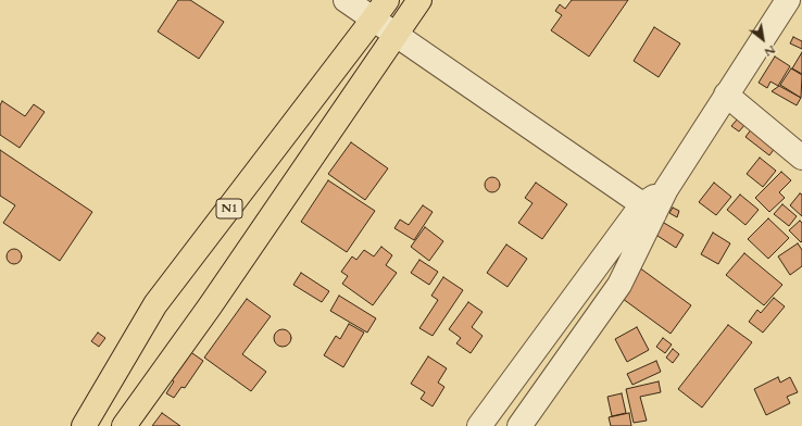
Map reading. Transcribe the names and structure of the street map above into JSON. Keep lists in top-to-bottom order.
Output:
{
  "streets": {
    "highway": ["N1"]
  },
  "north": "bottom right"
}
